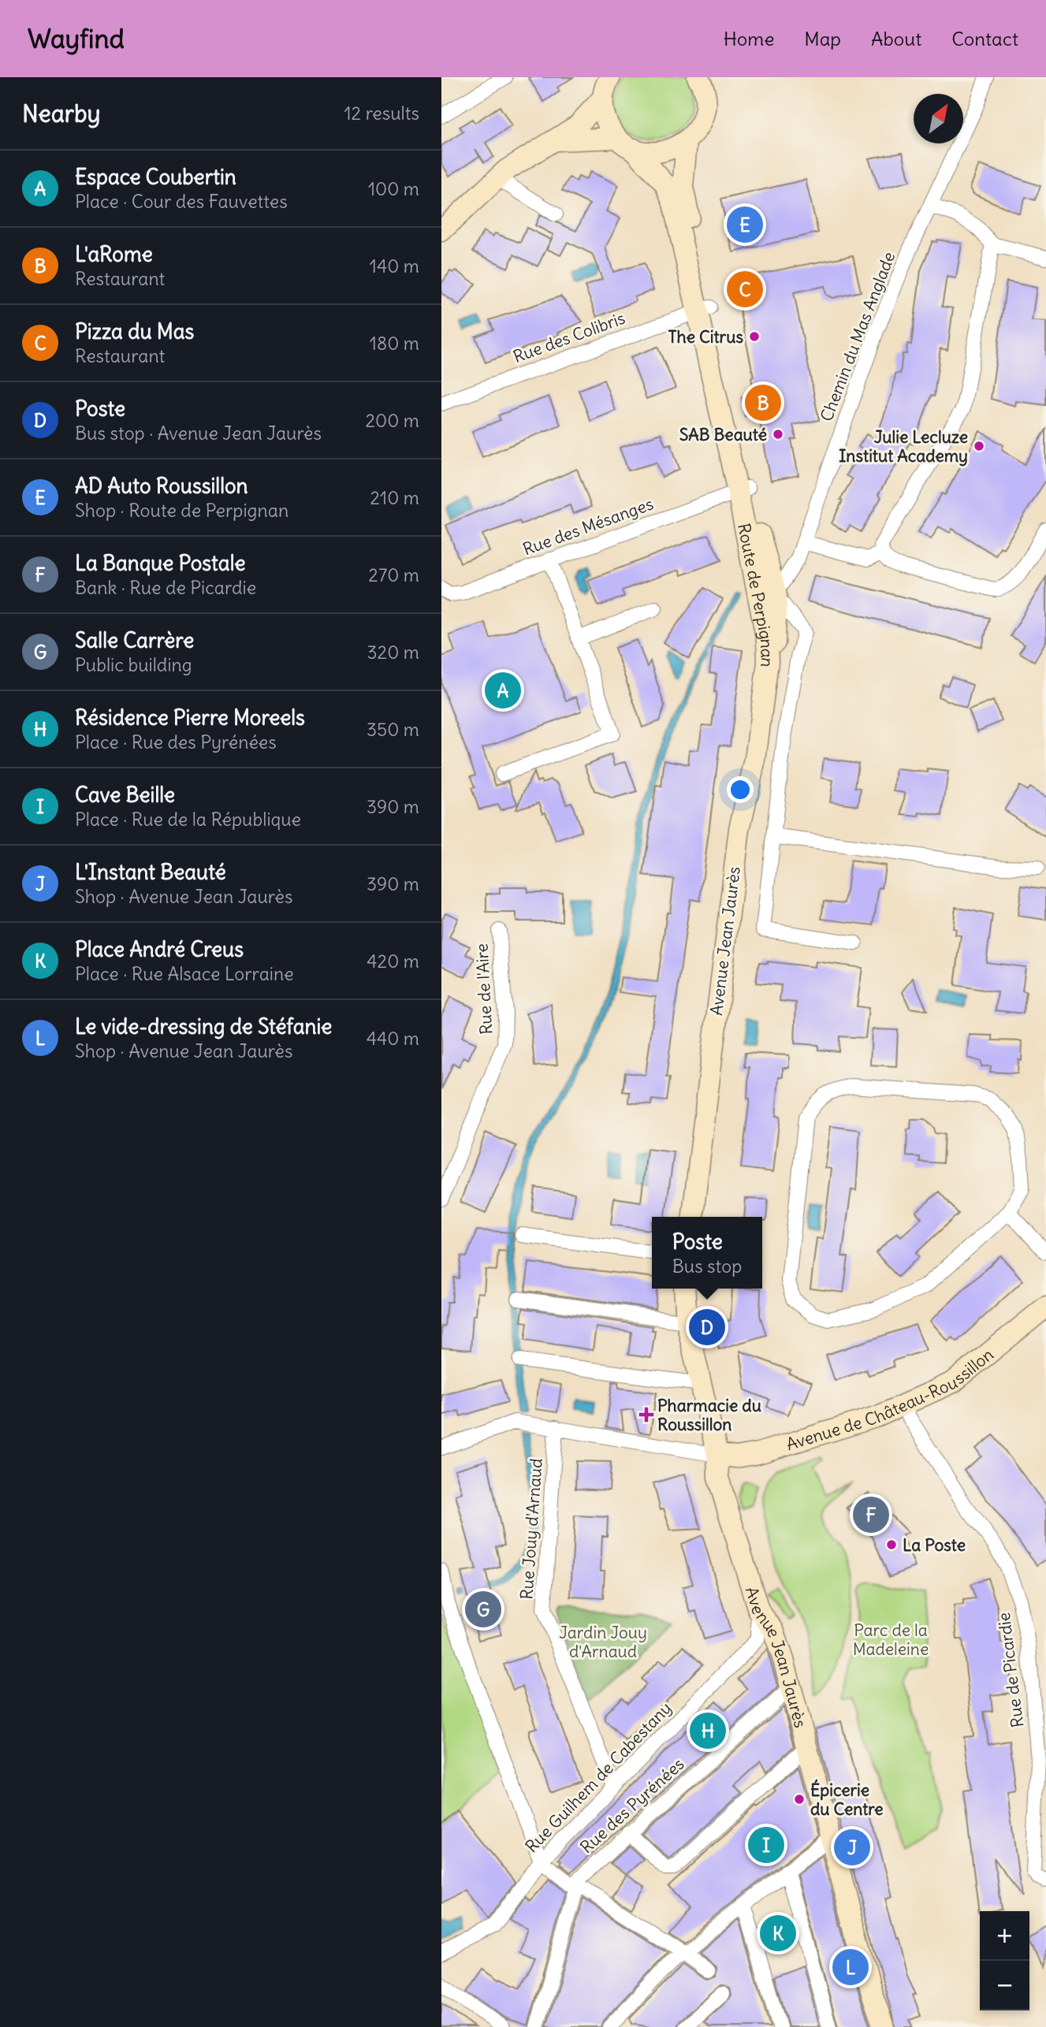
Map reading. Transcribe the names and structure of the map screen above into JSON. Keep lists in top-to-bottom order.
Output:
{
  "streets": {
    "street": [
      "Chemin du Mas Anglade",
      "Rue des Colibris",
      "Rue des Mésanges",
      "Route de Perpignan",
      "Avenue Jean Jaurès",
      "Rue de l'Aire",
      "Avenue de Château-Roussillon",
      "Rue Jouy d'Arnaud",
      "Rue de Picardie",
      "Rue Guilhem de Cabestany",
      "Rue des Pyrénées"
    ]
  },
  "crossings": [
    ["Chemin du Mas Anglade", "Route de Perpignan"],
    ["Rue des Colibris", "Route de Perpignan"],
    ["Rue des Mésanges", "Route de Perpignan"],
    ["Route de Perpignan", "Avenue Jean Jaurès"],
    ["Avenue Jean Jaurès", "Avenue de Château-Roussillon"],
    ["Avenue Jean Jaurès", "Rue Guilhem de Cabestany"],
    ["Avenue Jean Jaurès", "Rue des Pyrénées"],
    ["Avenue de Château-Roussillon", "Rue de Picardie"],
    ["Rue Jouy d'Arnaud", "Rue Guilhem de Cabestany"]
  ],
  "parks": ["Parc de la Madeleine", "Jardin Jouy d'Arnaud"],
  "places": {
    "other": [
      "The Citrus",
      "SAB Beauté",
      "Julie Lecluze Institut Academy",
      "La Poste",
      "Épicerie du Centre"
    ],
    "health": ["Pharmacie du Roussillon"]
  },
  "north": "top right",
  "page": {
    "header": "Wayfind",
    "nav": [
      "Home",
      "Map",
      "About",
      "Contact"
    ],
    "heading": ["Nearby", "12 results"],
    "list": [
      {
        "mark": "A",
        "name": "Espace Coubertin",
        "note": "Place · Cour des Fauvettes",
        "value": "100 m"
      },
      {
        "mark": "B",
        "name": "L'aRome",
        "note": "Restaurant",
        "value": "140 m"
      },
      {
        "mark": "C",
        "name": "Pizza du Mas",
        "note": "Restaurant",
        "value": "180 m"
      },
      {
        "mark": "D",
        "name": "Poste",
        "note": "Bus stop · Avenue Jean Jaurès",
        "value": "200 m"
      },
      {
        "mark": "E",
        "name": "AD Auto Roussillon",
        "note": "Shop · Route de Perpignan",
        "value": "210 m"
      },
      {
        "mark": "F",
        "name": "La Banque Postale",
        "note": "Bank · Rue de Picardie",
        "value": "270 m"
      },
      {
        "mark": "G",
        "name": "Salle Carrère",
        "note": "Public building",
        "value": "320 m"
      },
      {
        "mark": "H",
        "name": "Résidence Pierre Moreels",
        "note": "Place · Rue des Pyrénées",
        "value": "350 m"
      },
      {
        "mark": "I",
        "name": "Cave Beille",
        "note": "Place · Rue de la République",
        "value": "390 m"
      },
      {
        "mark": "J",
        "name": "L'Instant Beauté",
        "note": "Shop · Avenue Jean Jaurès",
        "value": "390 m"
      },
      {
        "mark": "K",
        "name": "Place André Creus",
        "note": "Place · Rue Alsace Lorraine",
        "value": "420 m"
      },
      {
        "mark": "L",
        "name": "Le vide-dressing de Stéfanie",
        "note": "Shop · Avenue Jean Jaurès",
        "value": "440 m"
      }
    ],
    "pins": [
      "E",
      "C",
      "B",
      "A",
      "D",
      "F",
      "G",
      "H",
      "I",
      "J",
      "K",
      "L"
    ],
    "popup": ["Poste", "Bus stop"],
    "map_buttons": ["+", "−"]
  }
}
